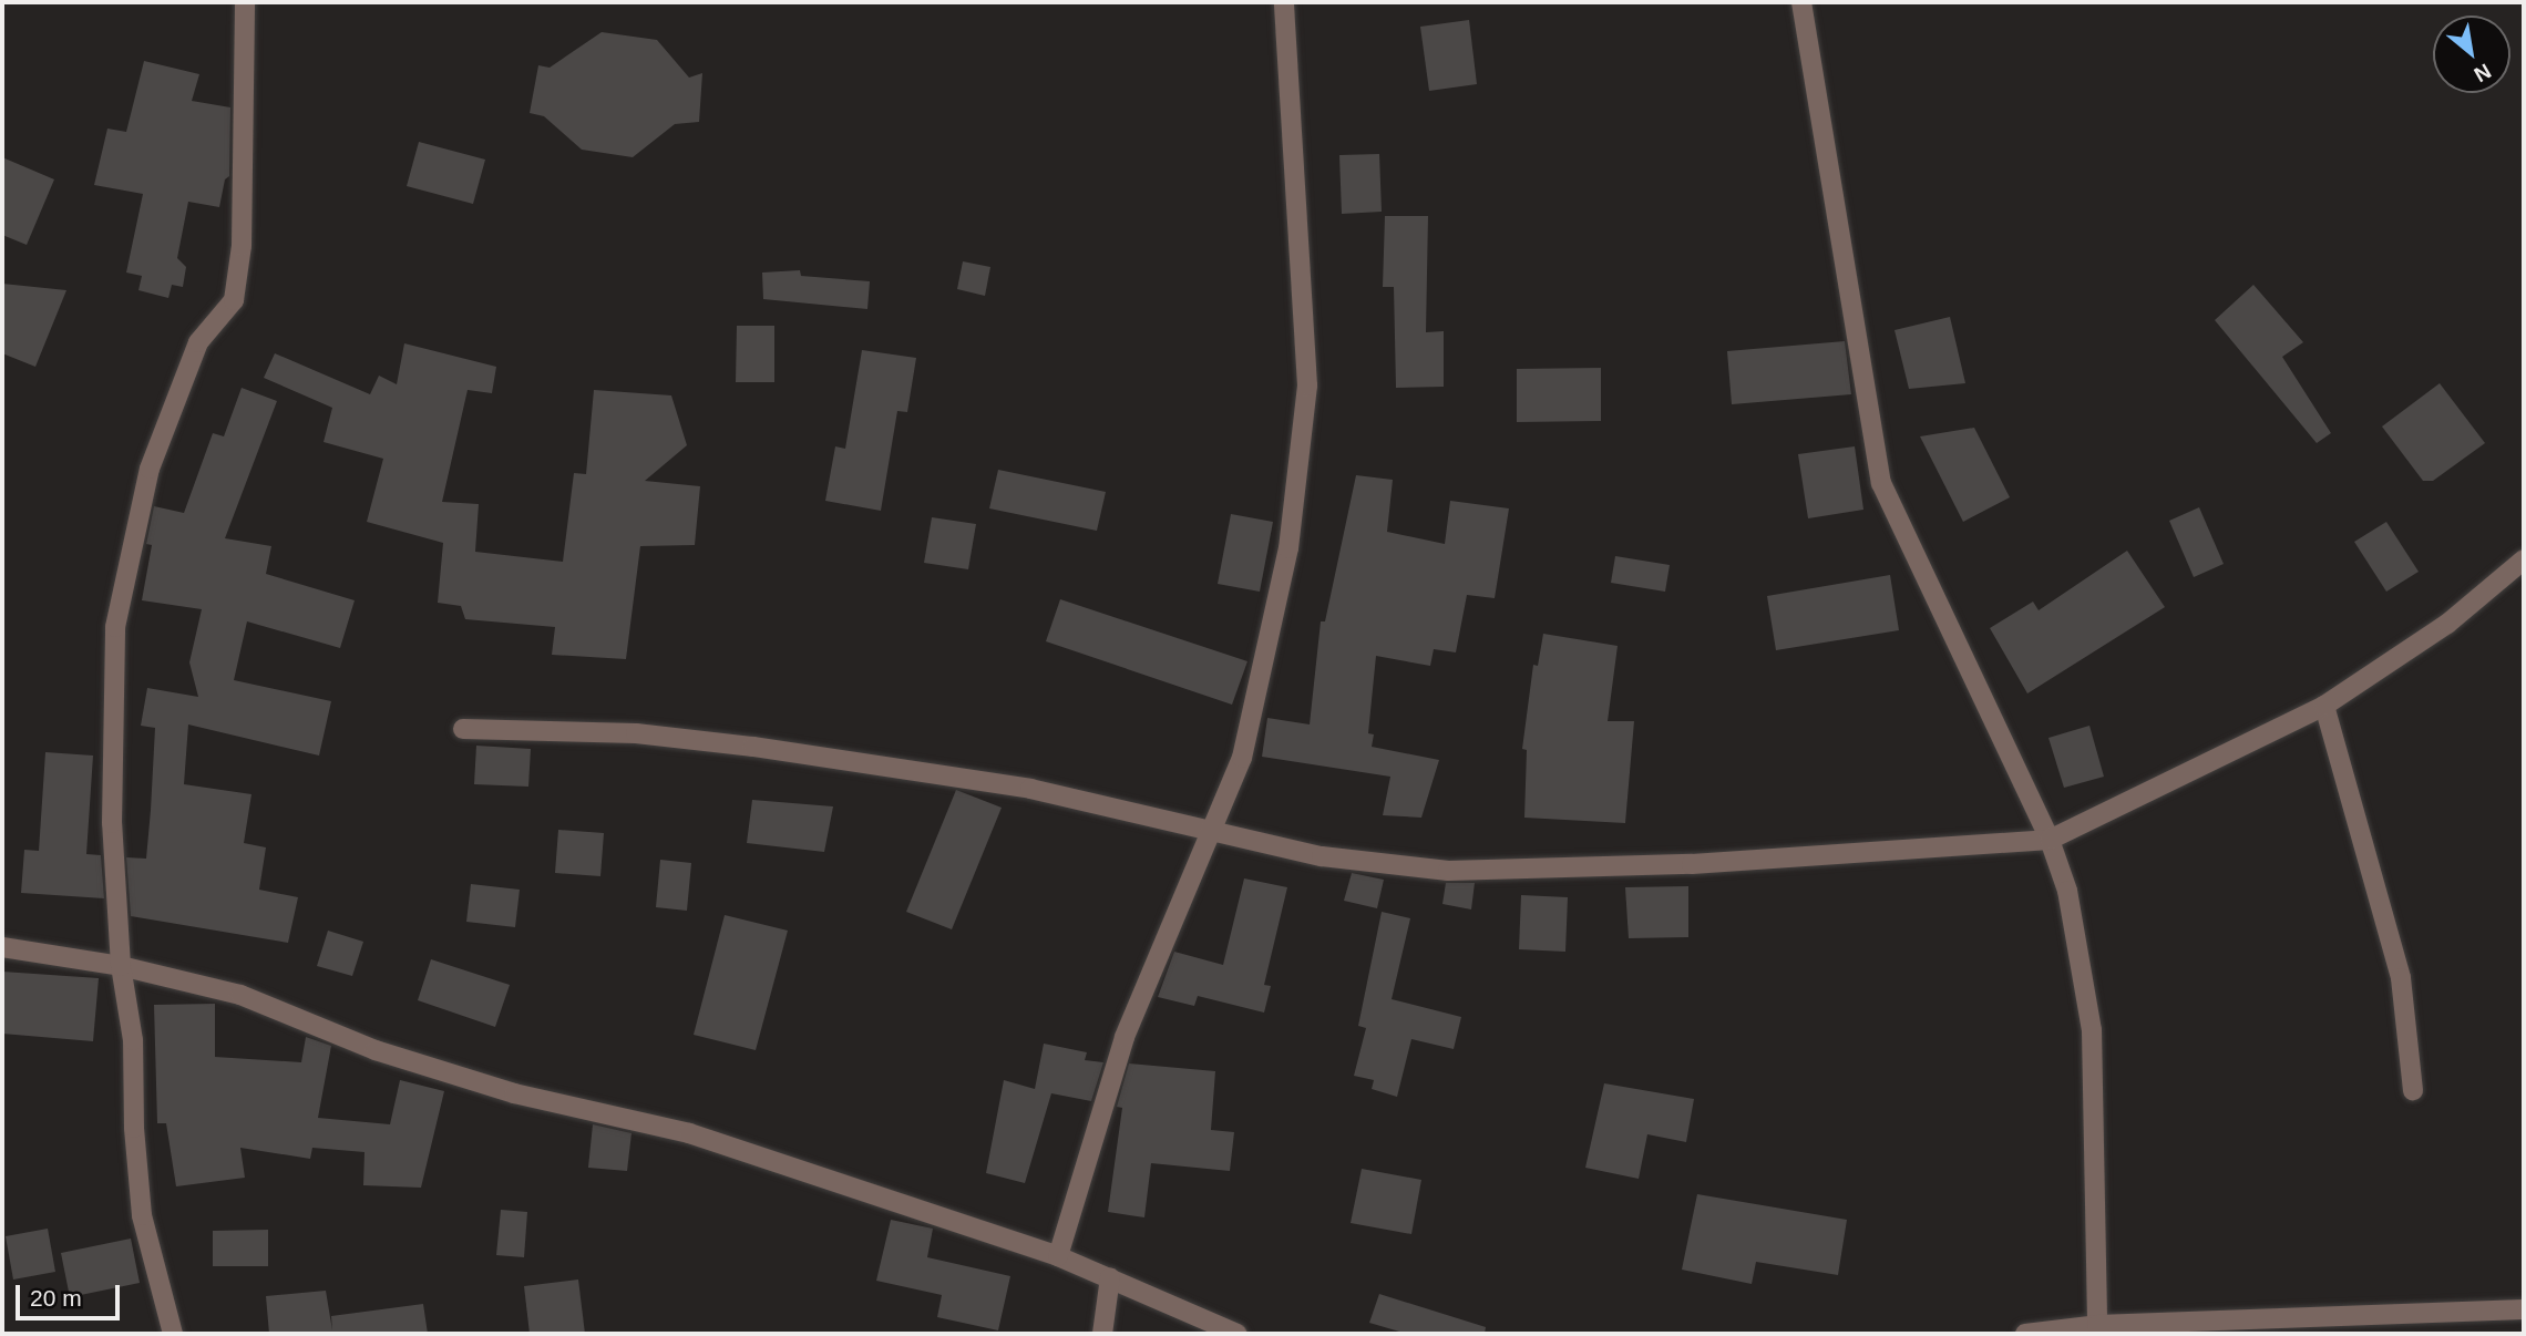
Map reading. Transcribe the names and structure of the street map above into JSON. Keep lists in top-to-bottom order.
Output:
{
  "scale_bar": "20 m",
  "north": "bottom right"
}
